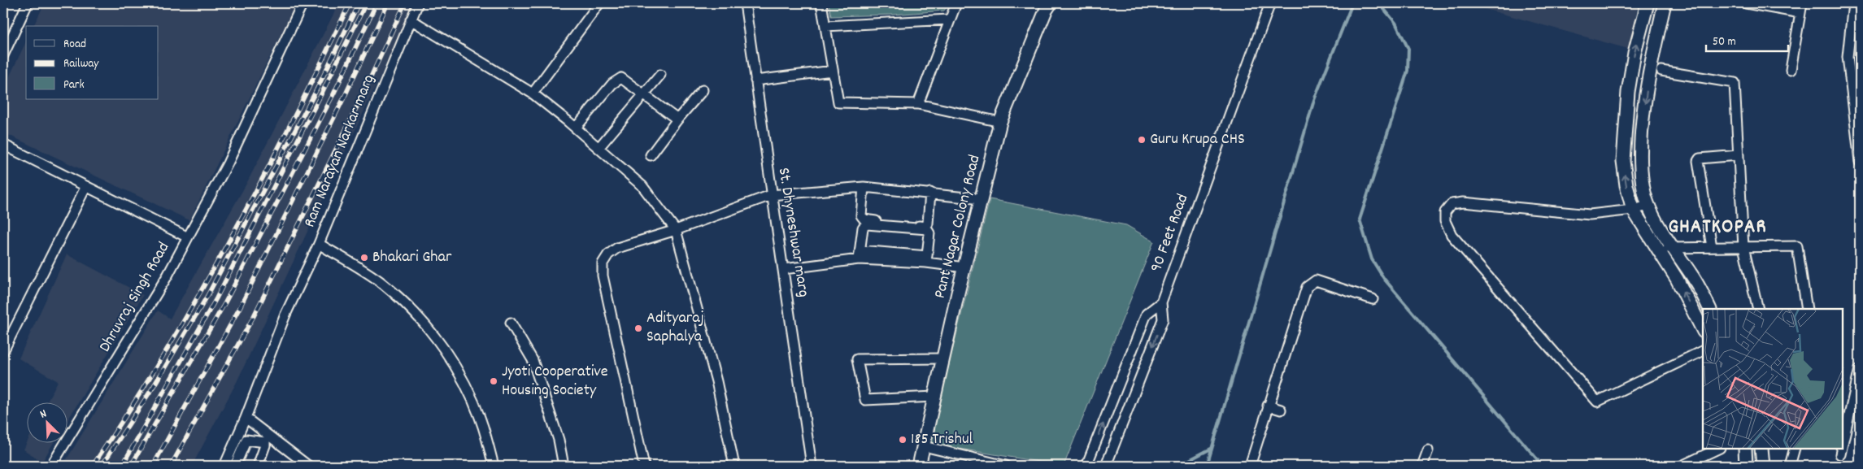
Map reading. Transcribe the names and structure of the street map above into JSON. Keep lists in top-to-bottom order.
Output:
{
  "streets": {
    "street": [
      "Ram Narayan Narkar marg",
      "Pant Nagar Colony Road",
      "St. Dhyneshwar marg",
      "90 Feet Road",
      "Dhruvraj Singh Road"
    ]
  },
  "districts": ["GHATKOPAR"],
  "places": [
    "Guru Krupa CHS",
    "Bhakari Ghar",
    "Adityaraj Saphalya",
    "Jyoti Cooperative Housing Society",
    "185 Trishul"
  ],
  "legend": ["Road", "Railway", "Park"],
  "scale_bar": "50 m",
  "north": "top left"
}
